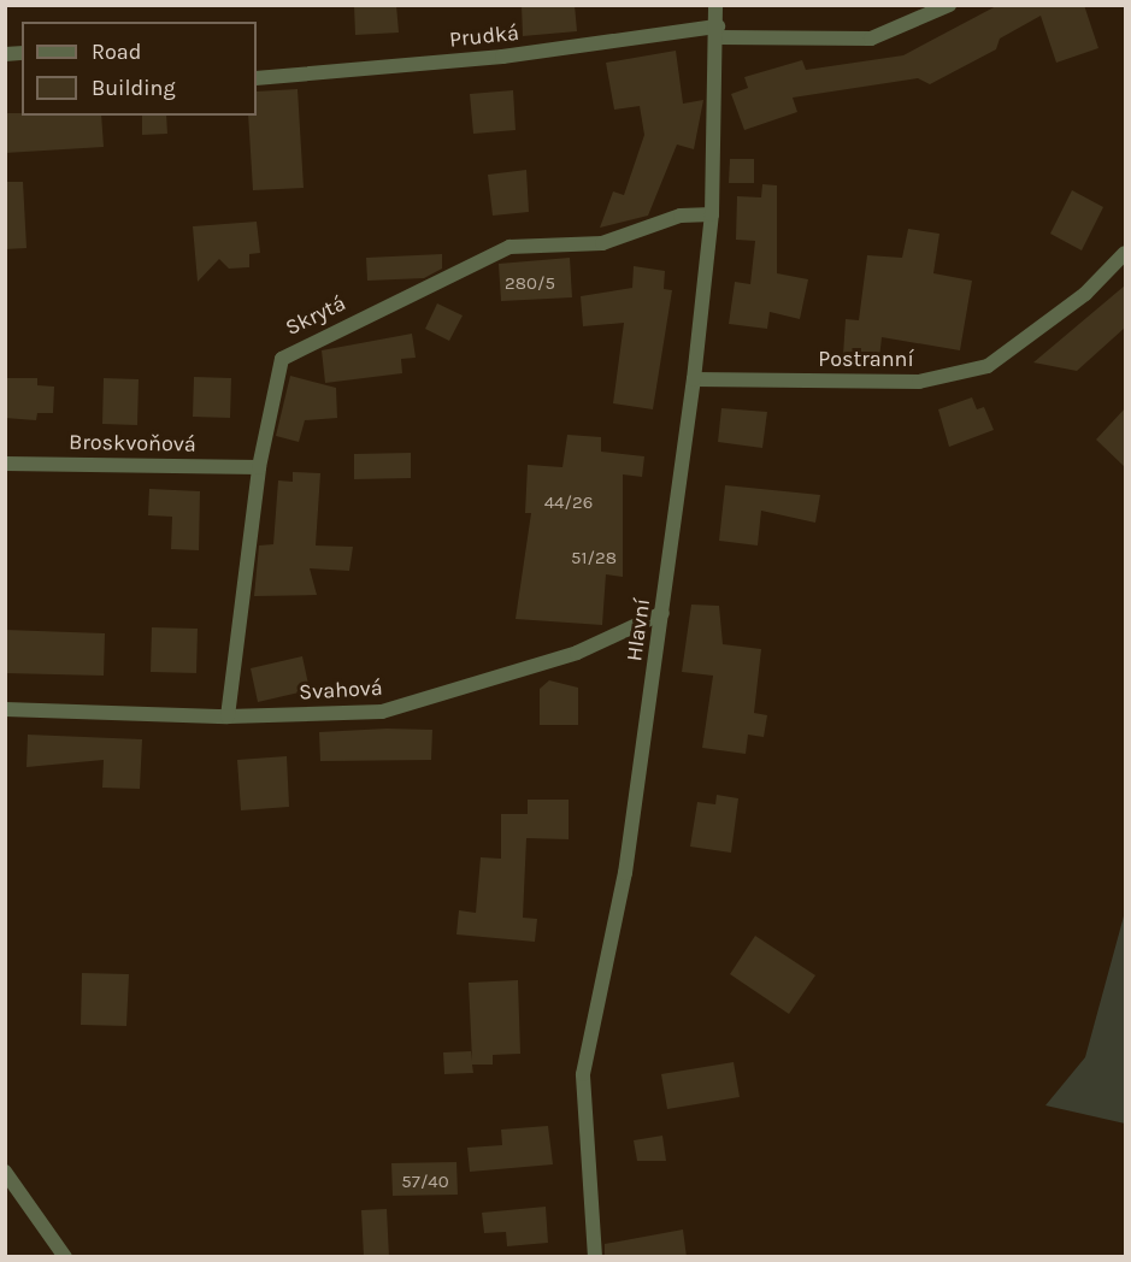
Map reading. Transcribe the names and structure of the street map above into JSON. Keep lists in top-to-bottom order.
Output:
{
  "streets": {
    "street": [
      "Prudká",
      "Skrytá",
      "Postranní",
      "Broskvoňová",
      "Hlavní",
      "Svahová"
    ]
  },
  "crossings": [
    ["Prudká", "Hlavní"],
    ["Skrytá", "Broskvoňová"],
    ["Skrytá", "Hlavní"],
    ["Skrytá", "Svahová"],
    ["Postranní", "Hlavní"],
    ["Hlavní", "Svahová"]
  ],
  "house_numbers": [
    "280/5",
    "44/26",
    "51/28",
    "57/40"
  ],
  "legend": ["Road", "Building"]
}
